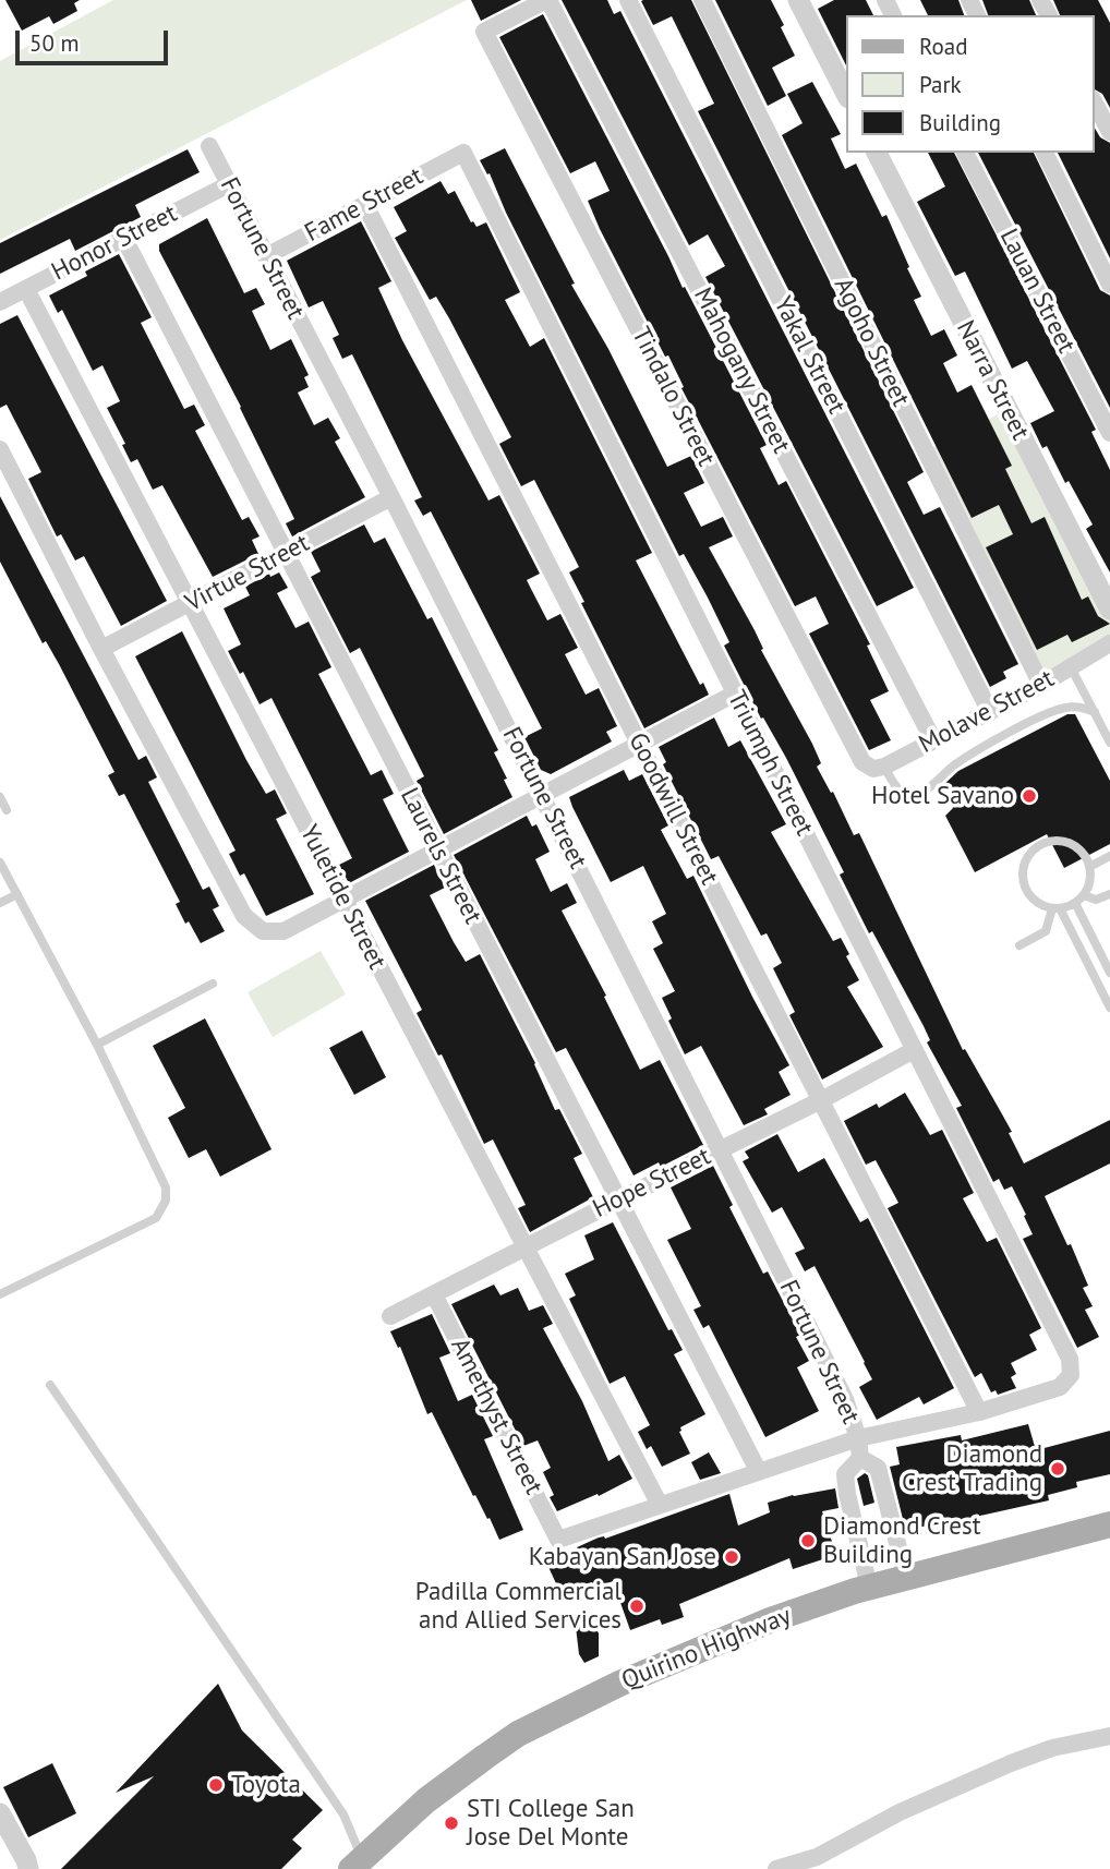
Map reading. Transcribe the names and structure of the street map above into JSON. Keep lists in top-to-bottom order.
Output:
{
  "streets": {
    "main road": ["Quirino Highway"],
    "street": [
      "Fame Street",
      "Honor Street",
      "Fortune Street",
      "Lauan Street",
      "Agoho Street",
      "Yakal Street",
      "Mahogany Street",
      "Narra Street",
      "Tindalo Street",
      "Virtue Street",
      "Molave Street",
      "Triumph Street",
      "Goodwill Street",
      "Laurels Street",
      "Yuletide Street",
      "Hope Street",
      "Amethyst Street"
    ]
  },
  "crossings": [
    ["Fame Street", "Fortune Street"],
    ["Fame Street", "Triumph Street"],
    ["Fame Street", "Goodwill Street"],
    ["Honor Street", "Fortune Street"],
    ["Honor Street", "Laurels Street"],
    ["Honor Street", "Yuletide Street"],
    ["Fortune Street", "Virtue Street"],
    ["Fortune Street", "Hope Street"],
    ["Fortune Street", "Quirino Highway"],
    ["Agoho Street", "Molave Street"],
    ["Yakal Street", "Molave Street"],
    ["Mahogany Street", "Tindalo Street"],
    ["Mahogany Street", "Molave Street"],
    ["Tindalo Street", "Molave Street"],
    ["Virtue Street", "Laurels Street"],
    ["Virtue Street", "Yuletide Street"],
    ["Triumph Street", "Goodwill Street"],
    ["Triumph Street", "Hope Street"],
    ["Goodwill Street", "Hope Street"],
    ["Laurels Street", "Hope Street"],
    ["Yuletide Street", "Hope Street"],
    ["Yuletide Street", "Amethyst Street"],
    ["Hope Street", "Amethyst Street"]
  ],
  "places": [
    "Hotel Savano",
    "Diamond Crest Trading",
    "Diamond Crest Building",
    "Kabayan San Jose",
    "Padilla Commercial and Allied Services",
    "Toyota",
    "STI College San Jose Del Monte"
  ],
  "legend": ["Road", "Park", "Building"],
  "scale_bar": "50 m"
}
